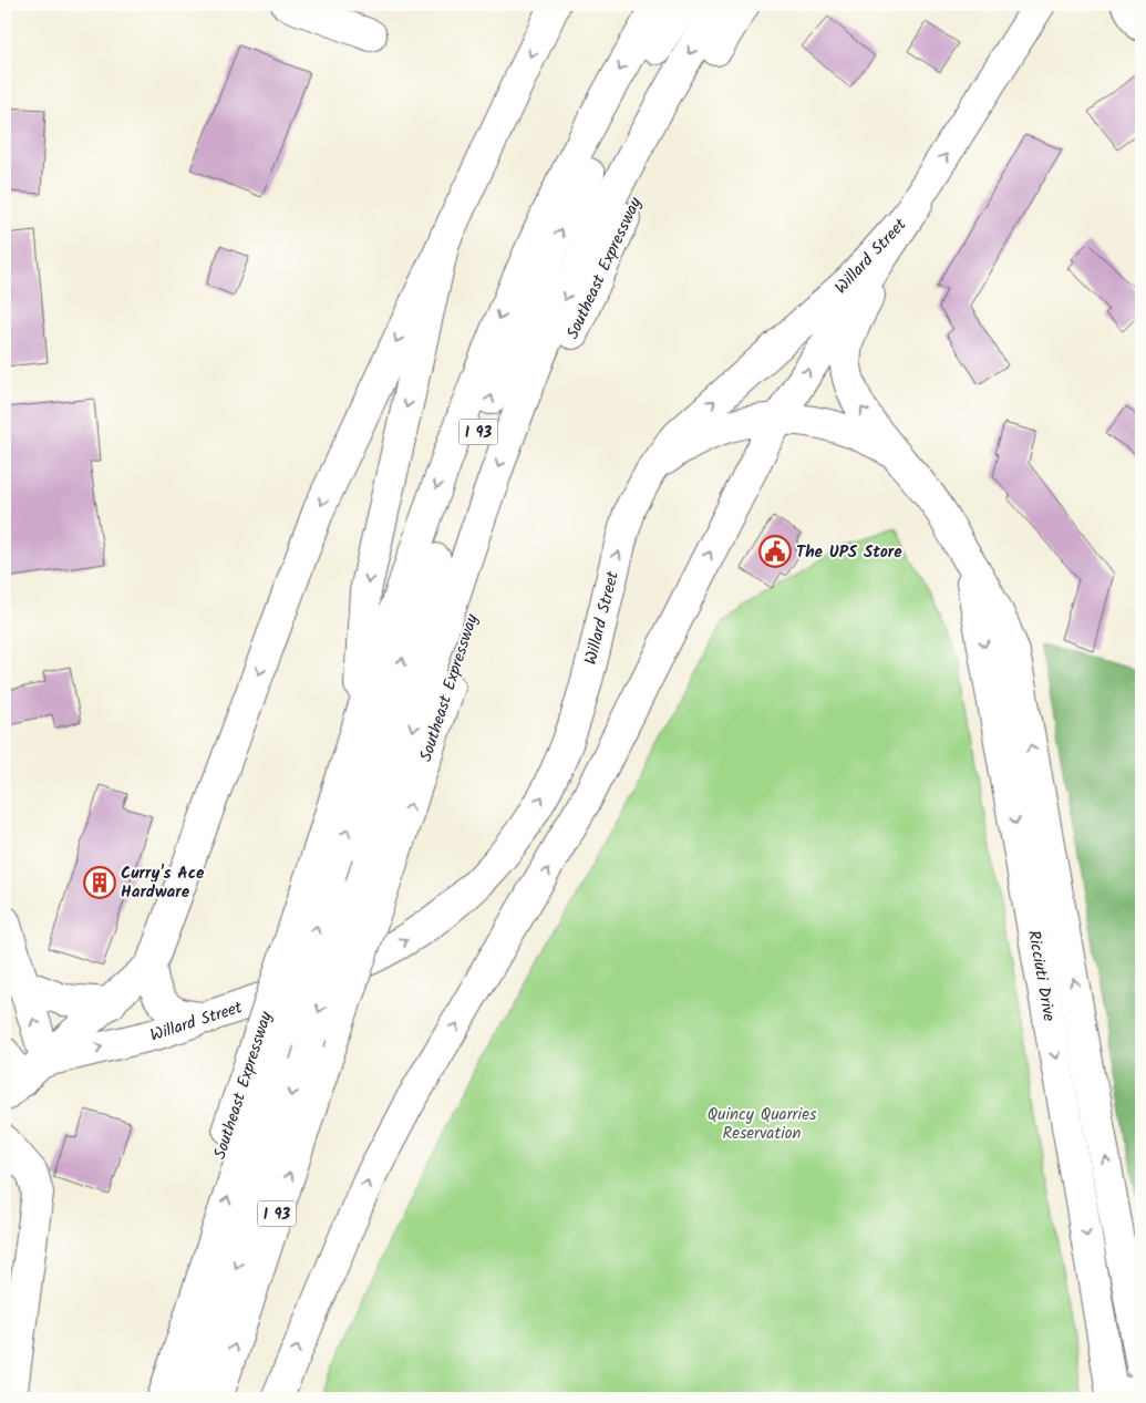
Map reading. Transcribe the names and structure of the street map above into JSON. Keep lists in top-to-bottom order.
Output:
{
  "streets": {
    "main road": [
      "Willard Street",
      "Southeast Expressway",
      "I 93",
      "Ricciuti Drive"
    ]
  },
  "crossings": [
    ["Willard Street", "Ricciuti Drive"],
    ["Southeast Expressway", "I 93"]
  ],
  "parks": ["Quincy Quarries Reservation"],
  "places": {
    "public building": ["The UPS Store"],
    "building": ["Curry's Ace Hardware"]
  }
}
